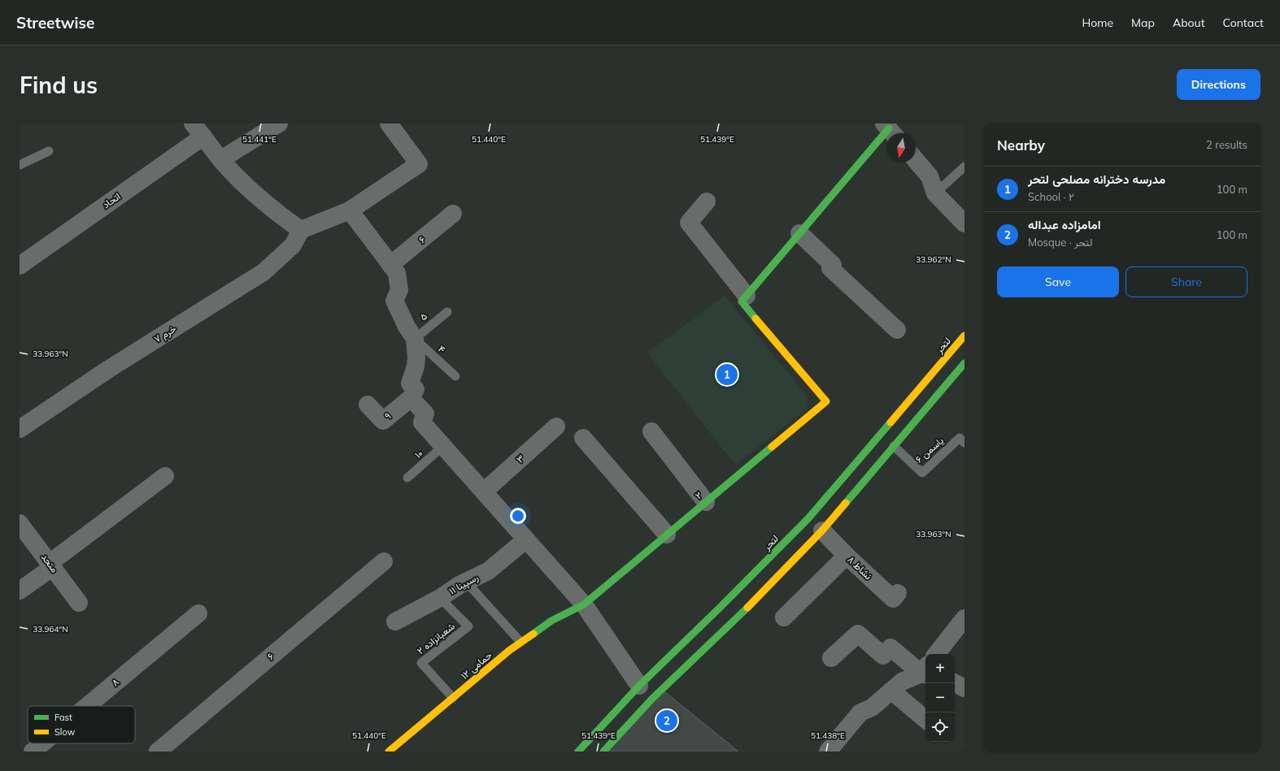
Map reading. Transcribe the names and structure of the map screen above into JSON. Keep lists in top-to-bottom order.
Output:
{
  "streets": {
    "street": [
      "اتحاد",
      "۶",
      "خرم ۷",
      "لتحر",
      "۹",
      "۳",
      "۲",
      "متحد",
      "نشاط ۸",
      "رسپینا ۱۱",
      "حمامی ۱۲",
      "۸"
    ],
    "lane": [
      "۵",
      "۴",
      "یاسمن ۶",
      "۱۰",
      "شعبانزاده ۲"
    ]
  },
  "crossings": [
    ["۵", "۴"],
    ["لتحر", "یاسمن ۶"],
    ["لتحر", "نشاط ۸"],
    ["۲", "حمامی ۱۲"],
    ["رسپینا ۱۱", "شعبانزاده ۲"],
    ["شعبانزاده ۲", "حمامی ۱۲"]
  ],
  "legend": ["Fast", "Slow"],
  "north": "bottom",
  "page": {
    "header": "Streetwise",
    "nav": [
      "Home",
      "Map",
      "About",
      "Contact"
    ],
    "buttons": [
      "Directions",
      ["Save", "Share"]
    ],
    "title": "Find us",
    "heading": ["Nearby", "2 results"],
    "list": [
      {
        "mark": "1",
        "name": "مدرسه دخترانه مصلحی لتحر",
        "note": "School · ۲",
        "value": "100 m"
      },
      {
        "mark": "2",
        "name": "امامزاده عبداله",
        "note": "Mosque · لتحر",
        "value": "100 m"
      }
    ],
    "pins": ["1", "2"],
    "map_buttons": ["+", "−"]
  },
  "coordinates": [
    "51.441°E",
    "51.440°E",
    "51.439°E",
    "33.962°N",
    "33.963°N",
    "33.964°N",
    "51.438°E"
  ]
}
